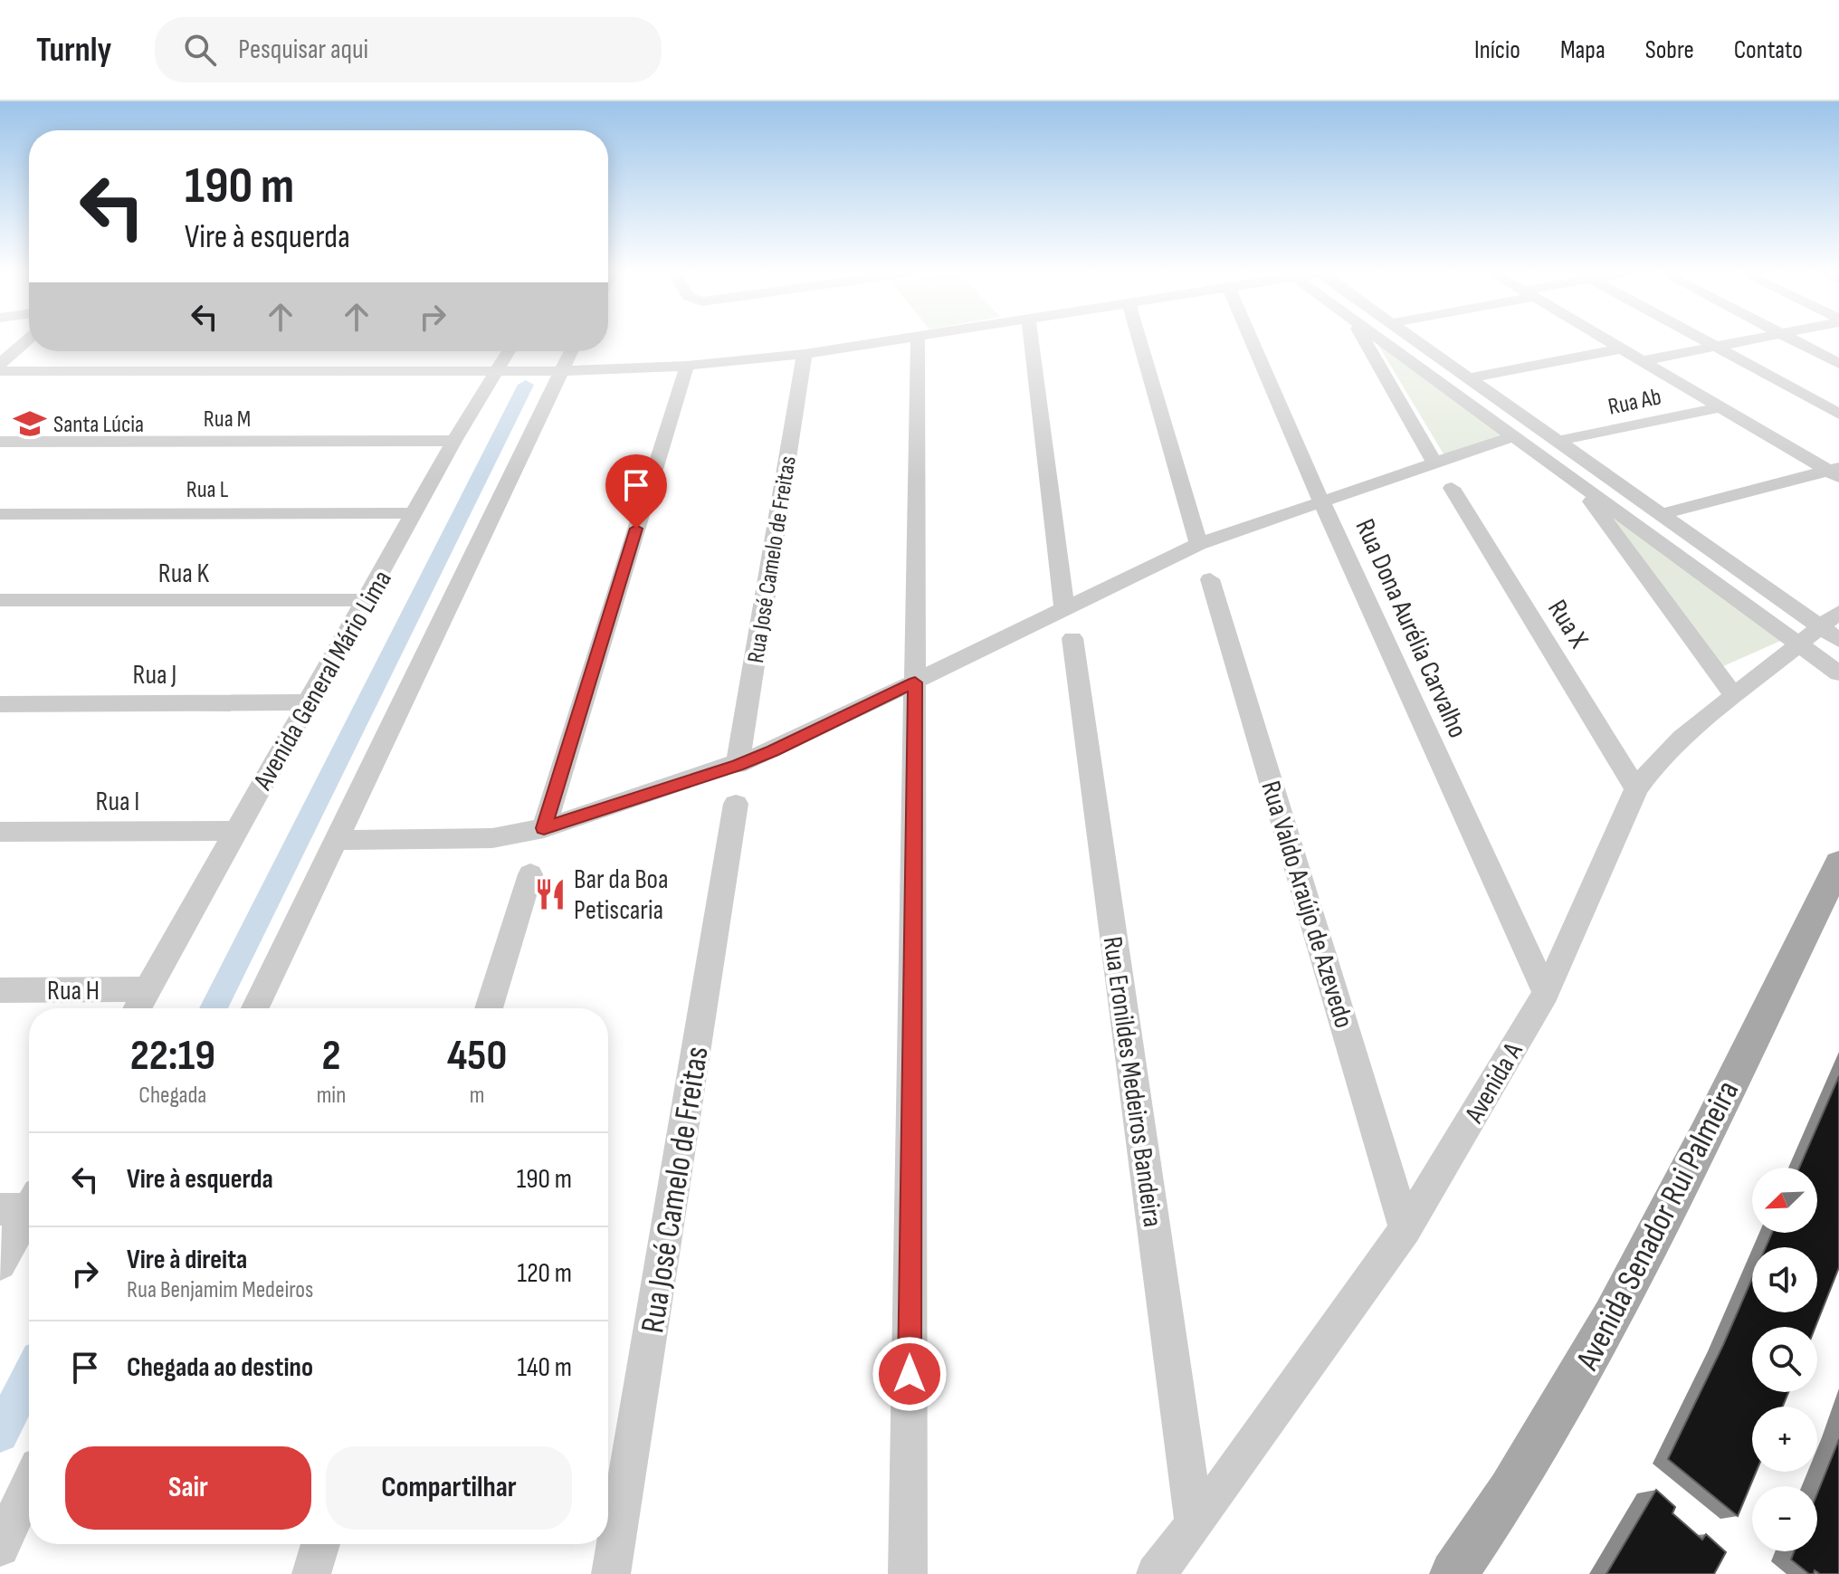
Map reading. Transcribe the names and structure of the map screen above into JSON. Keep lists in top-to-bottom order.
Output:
{
  "streets": {
    "main road": ["Avenida Senador Rui Palmeira"],
    "street": [
      "Rua Ab",
      "Rua M",
      "Rua L",
      "Rua José Camelo de Freitas",
      "Rua K",
      "Rua X",
      "Rua Dona Aurélia Carvalho",
      "Rua J",
      "Avenida General Mário Lima",
      "Rua I",
      "Rua Valdo Araújo de Azevedo",
      "Rua H",
      "Rua Eronildes Medeiros Bandeira",
      "Avenida A"
    ]
  },
  "crossings": [
    ["Rua M", "Avenida General Mário Lima"],
    ["Rua L", "Avenida General Mário Lima"],
    ["Rua K", "Avenida General Mário Lima"],
    ["Rua X", "Avenida A"],
    ["Rua Dona Aurélia Carvalho", "Avenida A"],
    ["Rua J", "Avenida General Mário Lima"],
    ["Avenida General Mário Lima", "Rua I"],
    ["Avenida General Mário Lima", "Rua H"],
    ["Rua Valdo Araújo de Azevedo", "Avenida A"],
    ["Rua Eronildes Medeiros Bandeira", "Avenida A"]
  ],
  "places": {
    "school or university": ["Santa Lúcia"],
    "restaurant": ["Bar da Boa Petiscaria"]
  },
  "north": "bottom left",
  "page": {
    "header": "Turnly",
    "search": "Pesquisar aqui",
    "nav": [
      "Início",
      "Mapa",
      "Sobre",
      "Contato"
    ],
    "turn": ["190 m", "Vire à esquerda"],
    "eta": [
      "22:19",
      "Chegada",
      "2",
      "min",
      "450",
      "m"
    ],
    "list": [
      {
        "name": "Vire à esquerda",
        "value": "190 m"
      },
      {
        "name": "Vire à direita",
        "note": "Rua Benjamim Medeiros",
        "value": "120 m"
      },
      {
        "name": "Chegada ao destino",
        "value": "140 m"
      }
    ],
    "map_buttons": ["+", "−"],
    "buttons": ["Sair", "Compartilhar"]
  }
}
